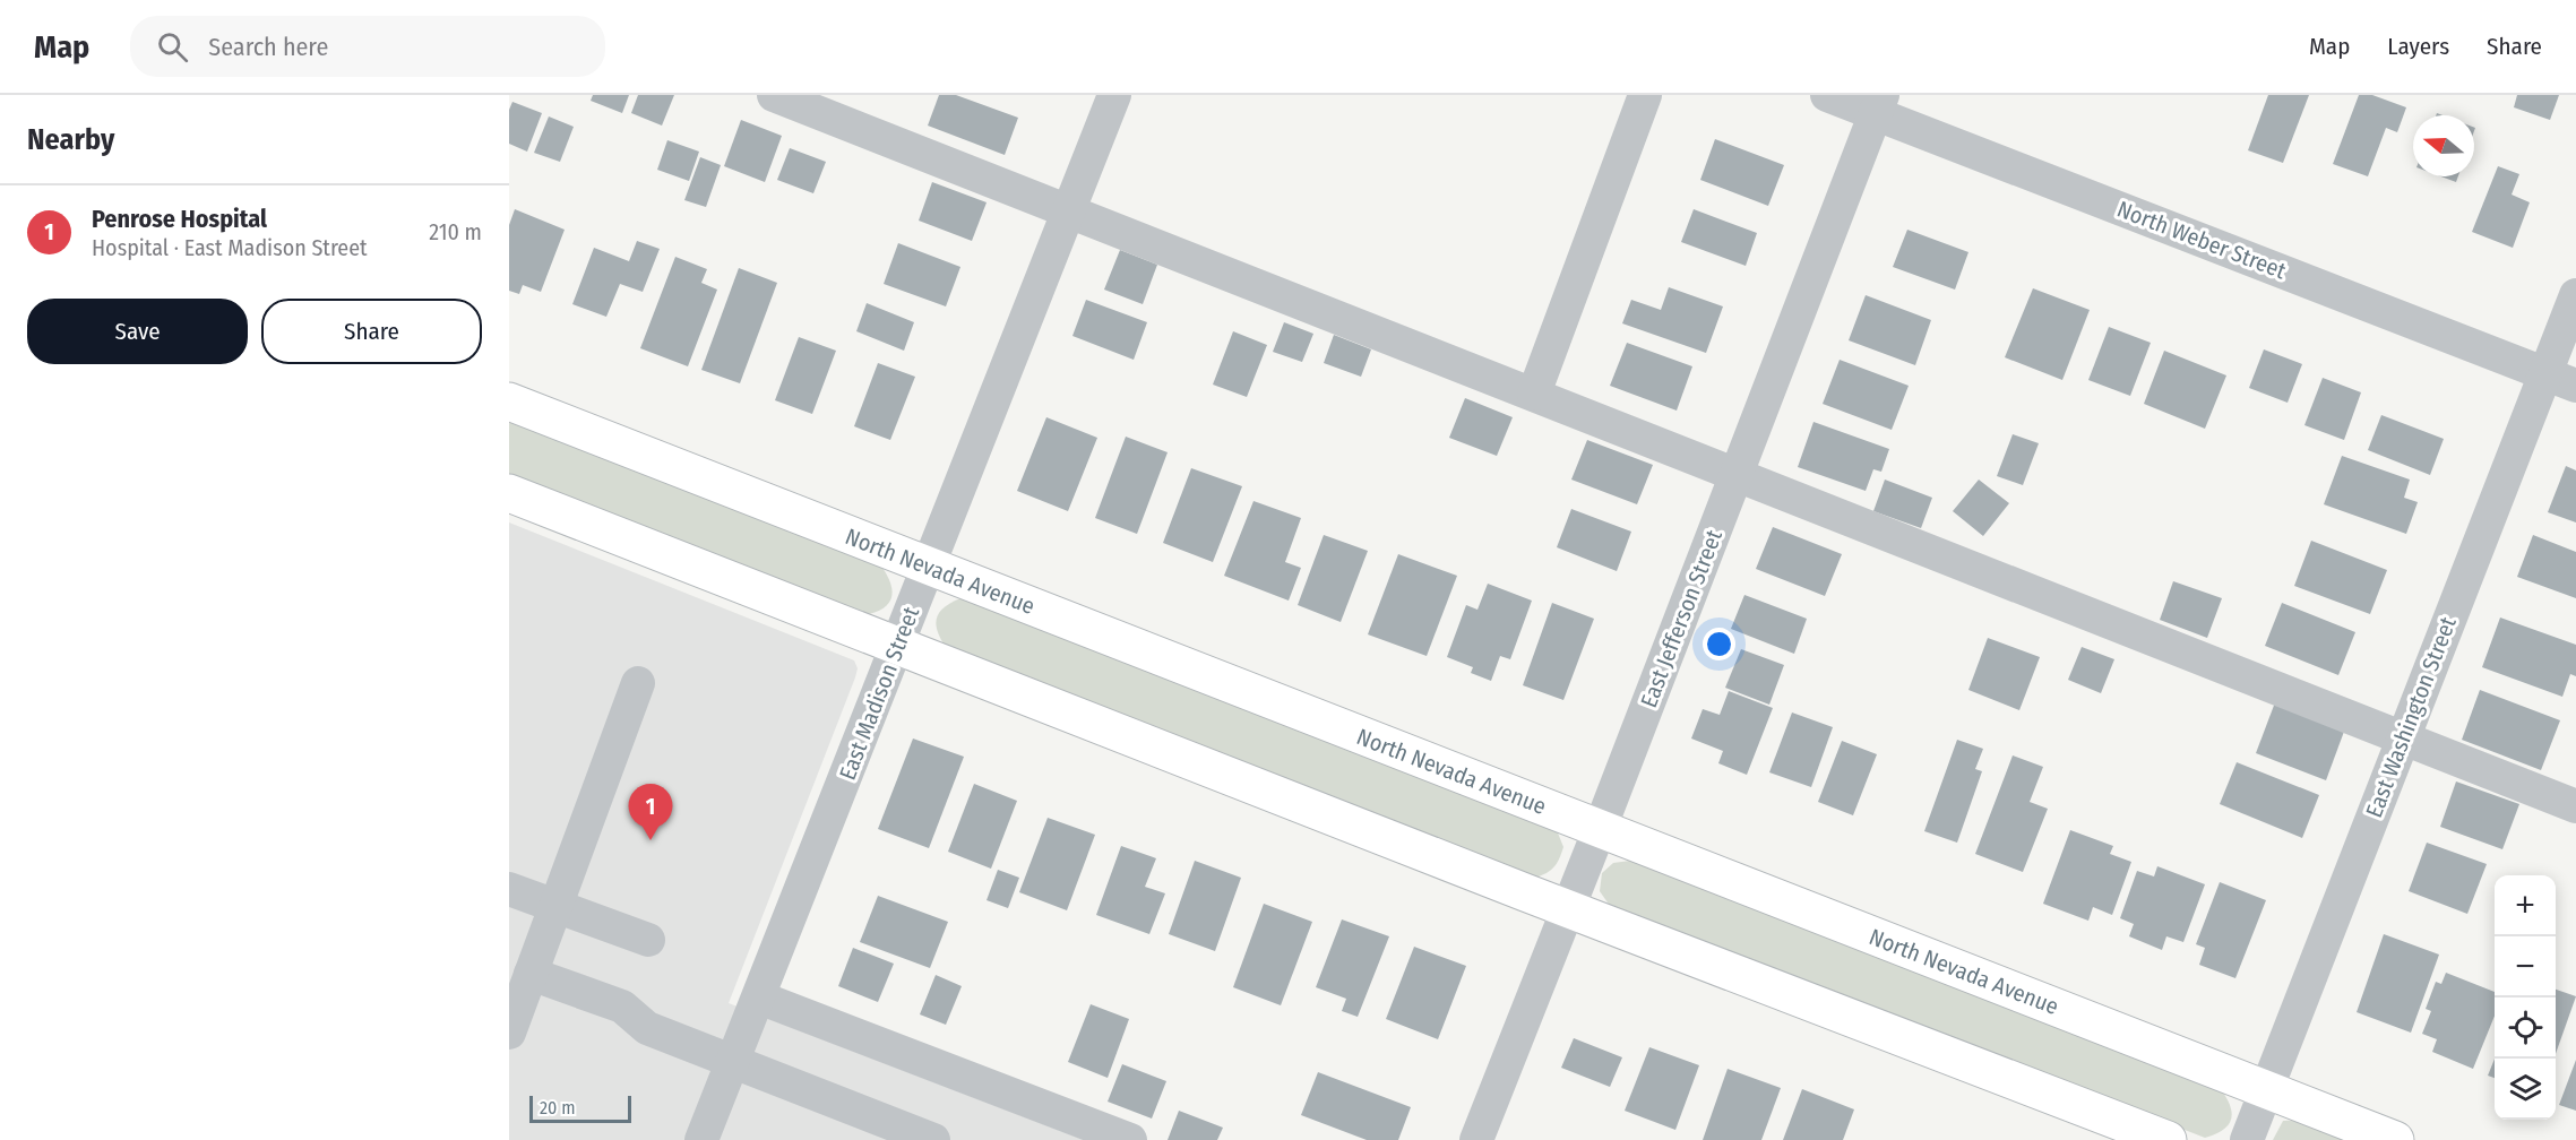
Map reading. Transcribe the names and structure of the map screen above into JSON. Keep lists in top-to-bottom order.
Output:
{
  "streets": {
    "main road": ["North Nevada Avenue"],
    "street": [
      "North Weber Street",
      "East Jefferson Street",
      "East Madison Street",
      "East Washington Street"
    ]
  },
  "crossings": [
    ["North Weber Street", "East Jefferson Street"],
    ["North Weber Street", "East Washington Street"],
    ["North Nevada Avenue", "East Jefferson Street"],
    ["North Nevada Avenue", "East Madison Street"],
    ["North Nevada Avenue", "East Washington Street"]
  ],
  "scale_bar": "20 m",
  "north": "left",
  "page": {
    "header": "Map",
    "search": "Search here",
    "nav": ["Map", "Layers", "Share"],
    "heading": "Nearby",
    "list": [
      {
        "mark": "1",
        "name": "Penrose Hospital",
        "note": "Hospital · East Madison Street",
        "value": "210 m"
      }
    ],
    "buttons": ["Save", "Share"],
    "pins": "1",
    "map_buttons": ["+", "−"],
    "scale": "20 m"
  }
}
